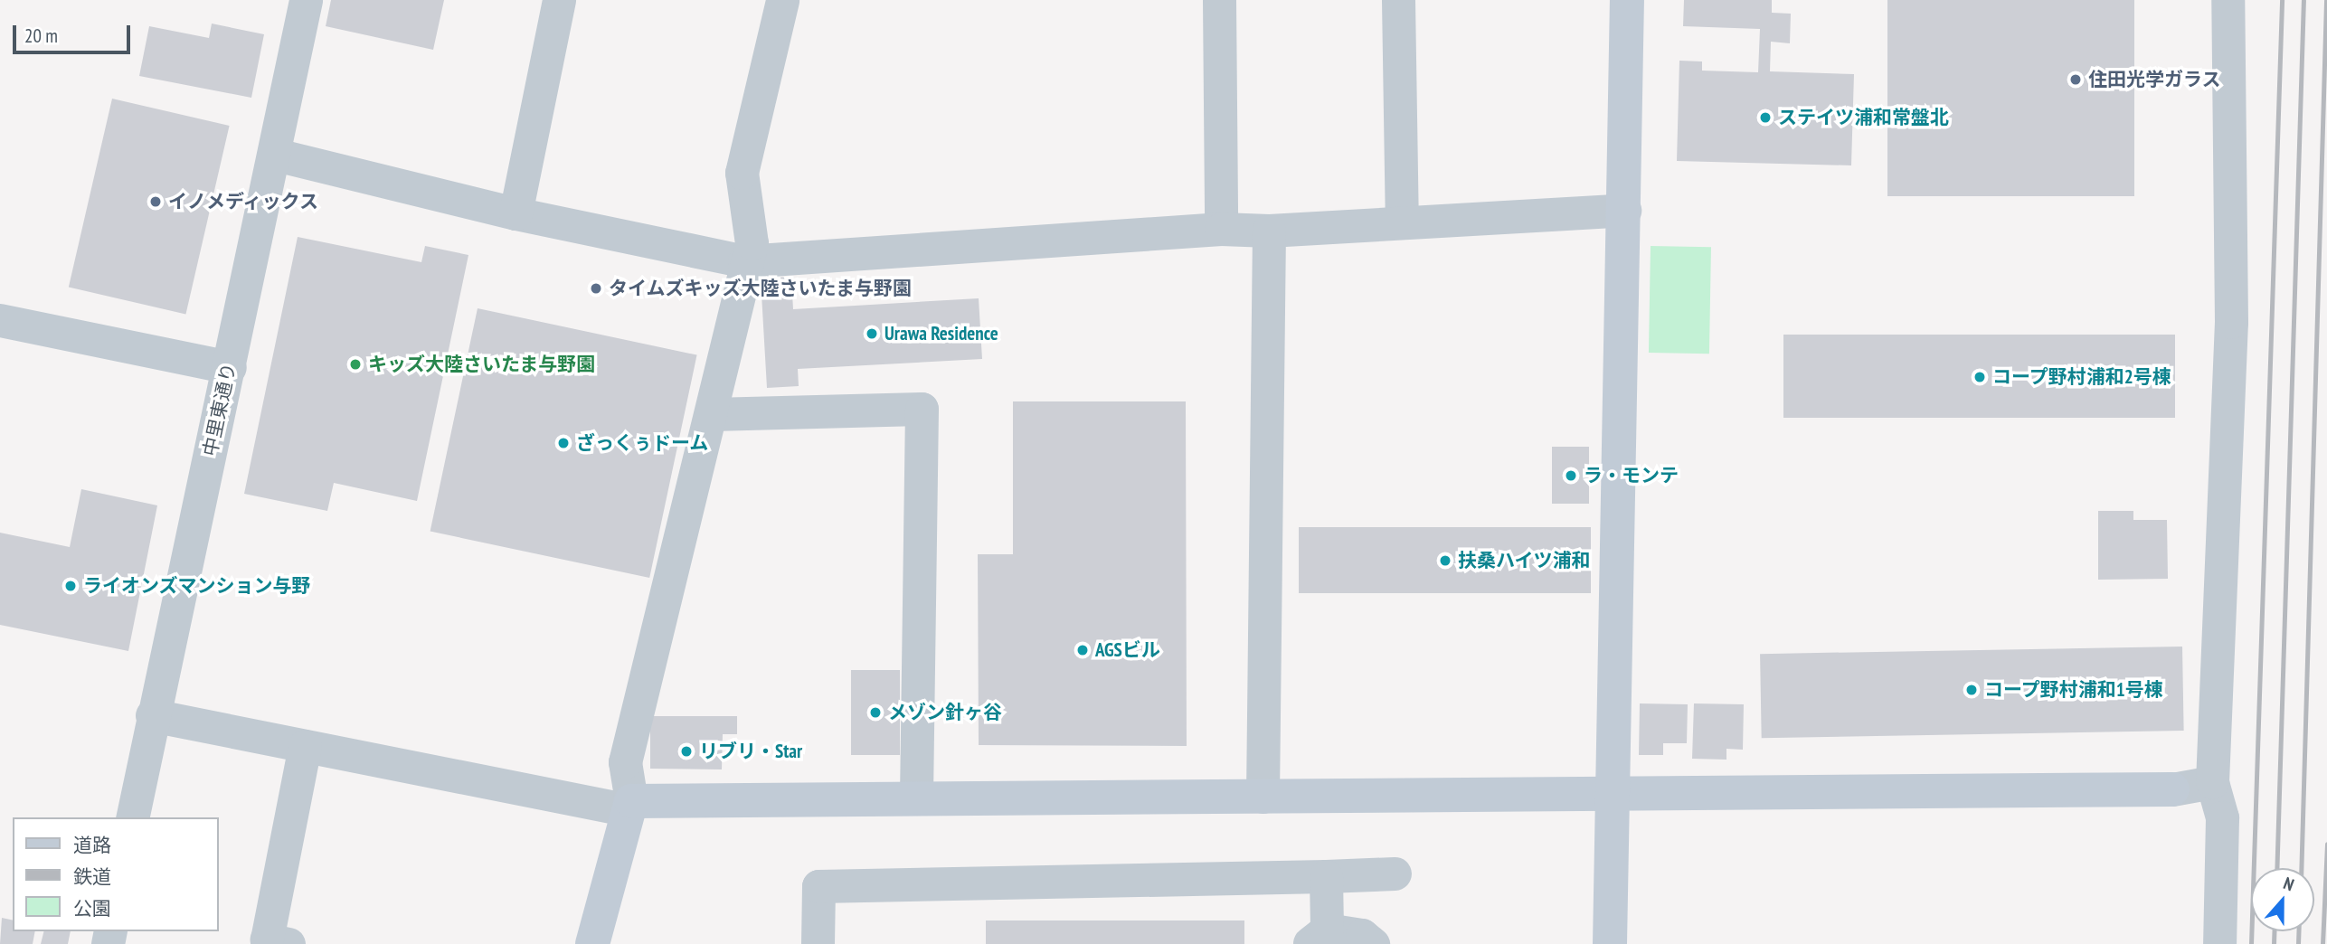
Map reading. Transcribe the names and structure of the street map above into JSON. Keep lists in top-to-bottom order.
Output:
{
  "streets": {
    "street": ["中里東通り"]
  },
  "places": [
    "住田光学ガラス",
    "ステイツ浦和常盤北",
    "イノメディックス",
    "タイムズキッズ大陸さいたま与野園",
    "Urawa Residence",
    "キッズ大陸さいたま与野園",
    "コープ野村浦和2号棟",
    "ざっくぅドーム",
    "ラ・モンテ",
    "扶桑ハイツ浦和",
    "ライオンズマンション与野",
    "AGSビル",
    "コープ野村浦和1号棟",
    "メゾン針ヶ谷",
    "リブリ・Star"
  ],
  "legend": ["道路", "鉄道", "公園"],
  "scale_bar": "20 m",
  "north": "top"
}
